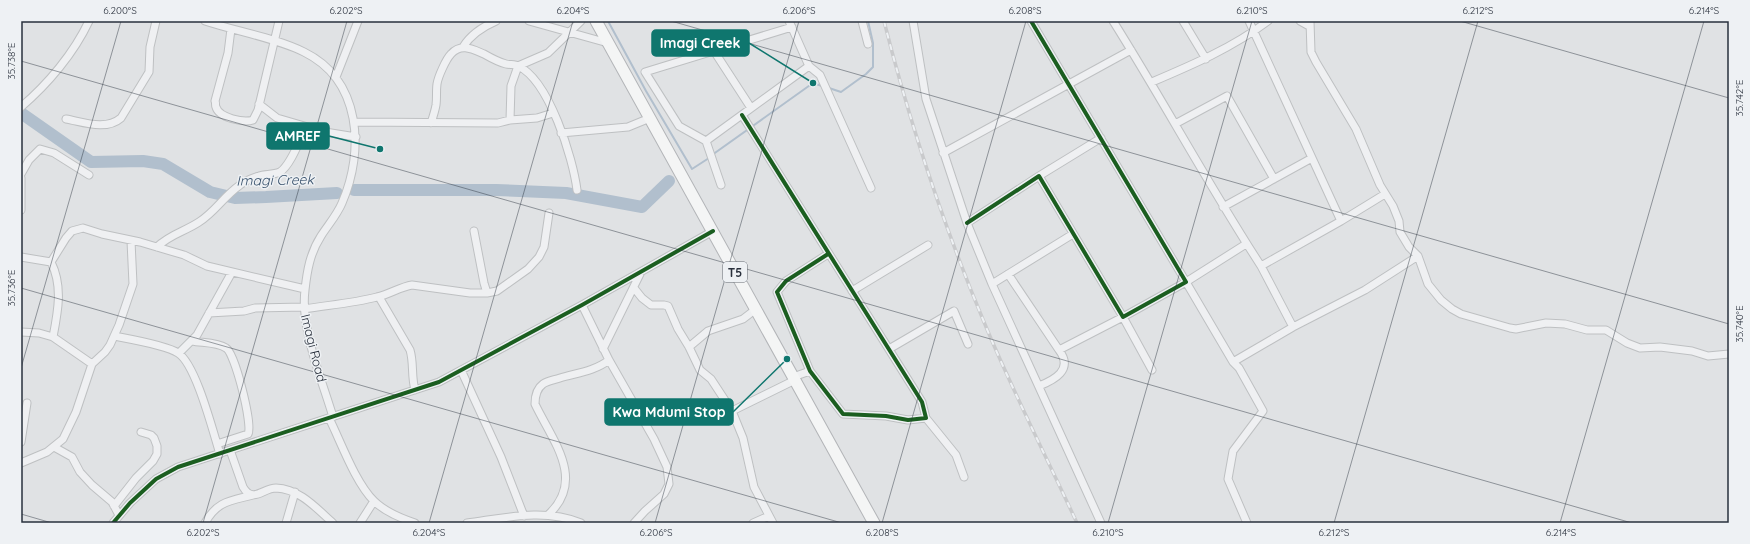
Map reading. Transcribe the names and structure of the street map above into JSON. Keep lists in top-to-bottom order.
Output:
{
  "streets": {
    "highway": ["T5"],
    "street": ["Imagi Road"]
  },
  "water": ["Imagi Creek"],
  "places": ["Imagi Creek", "AMREF", "Kwa Mdumi Stop"],
  "coordinates": [
    "6.200°S",
    "6.202°S",
    "6.204°S",
    "6.206°S",
    "6.208°S",
    "6.210°S",
    "6.212°S",
    "6.214°S",
    "35.738°E",
    "35.742°E",
    "35.736°E",
    "35.740°E"
  ]
}
